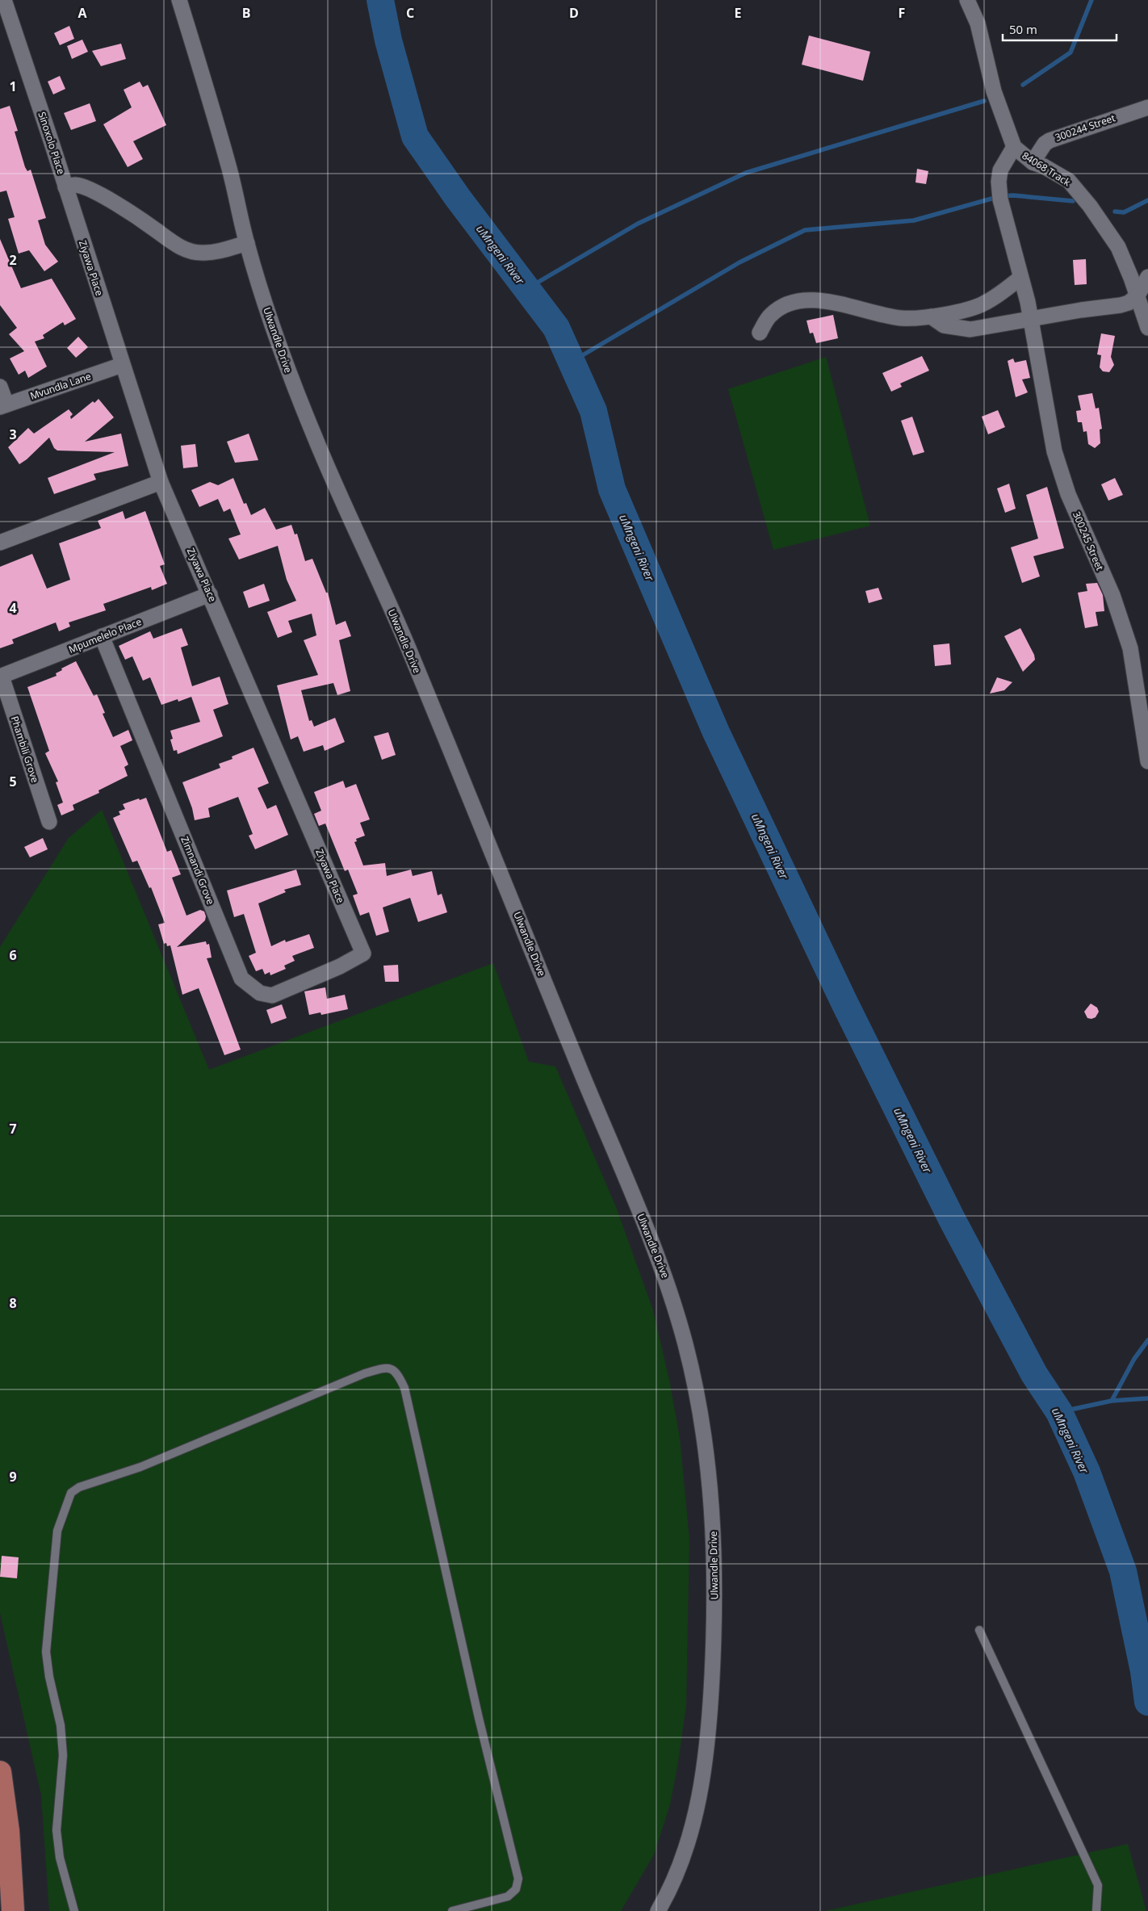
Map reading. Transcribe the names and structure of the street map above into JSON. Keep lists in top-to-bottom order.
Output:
{
  "streets": {
    "street": [
      "300244 Street",
      "Sinoxolo Place",
      "84068 Track",
      "Ziyawa Place",
      "Ulwandle Drive",
      "Mvundla Lane",
      "300245 Street",
      "Mpumelelo Place",
      "Phambili Grove",
      "Zimnandi Grove"
    ]
  },
  "crossings": [
    ["300244 Street", "84068 Track"],
    ["Sinoxolo Place", "Ziyawa Place"],
    ["Sinoxolo Place", "Ulwandle Drive"],
    ["84068 Track", "300245 Street"],
    ["Ziyawa Place", "Mvundla Lane"],
    ["Ziyawa Place", "Mpumelelo Place"],
    ["Ziyawa Place", "Zimnandi Grove"],
    ["Mpumelelo Place", "Phambili Grove"],
    ["Mpumelelo Place", "Zimnandi Grove"]
  ],
  "water": ["uMngeni River"],
  "scale_bar": "50 m",
  "grid": {
    "columns": [
      "A",
      "B",
      "C",
      "D",
      "E",
      "F"
    ],
    "rows": [
      "1",
      "2",
      "3",
      "4",
      "5",
      "6",
      "7",
      "8",
      "9"
    ]
  }
}
